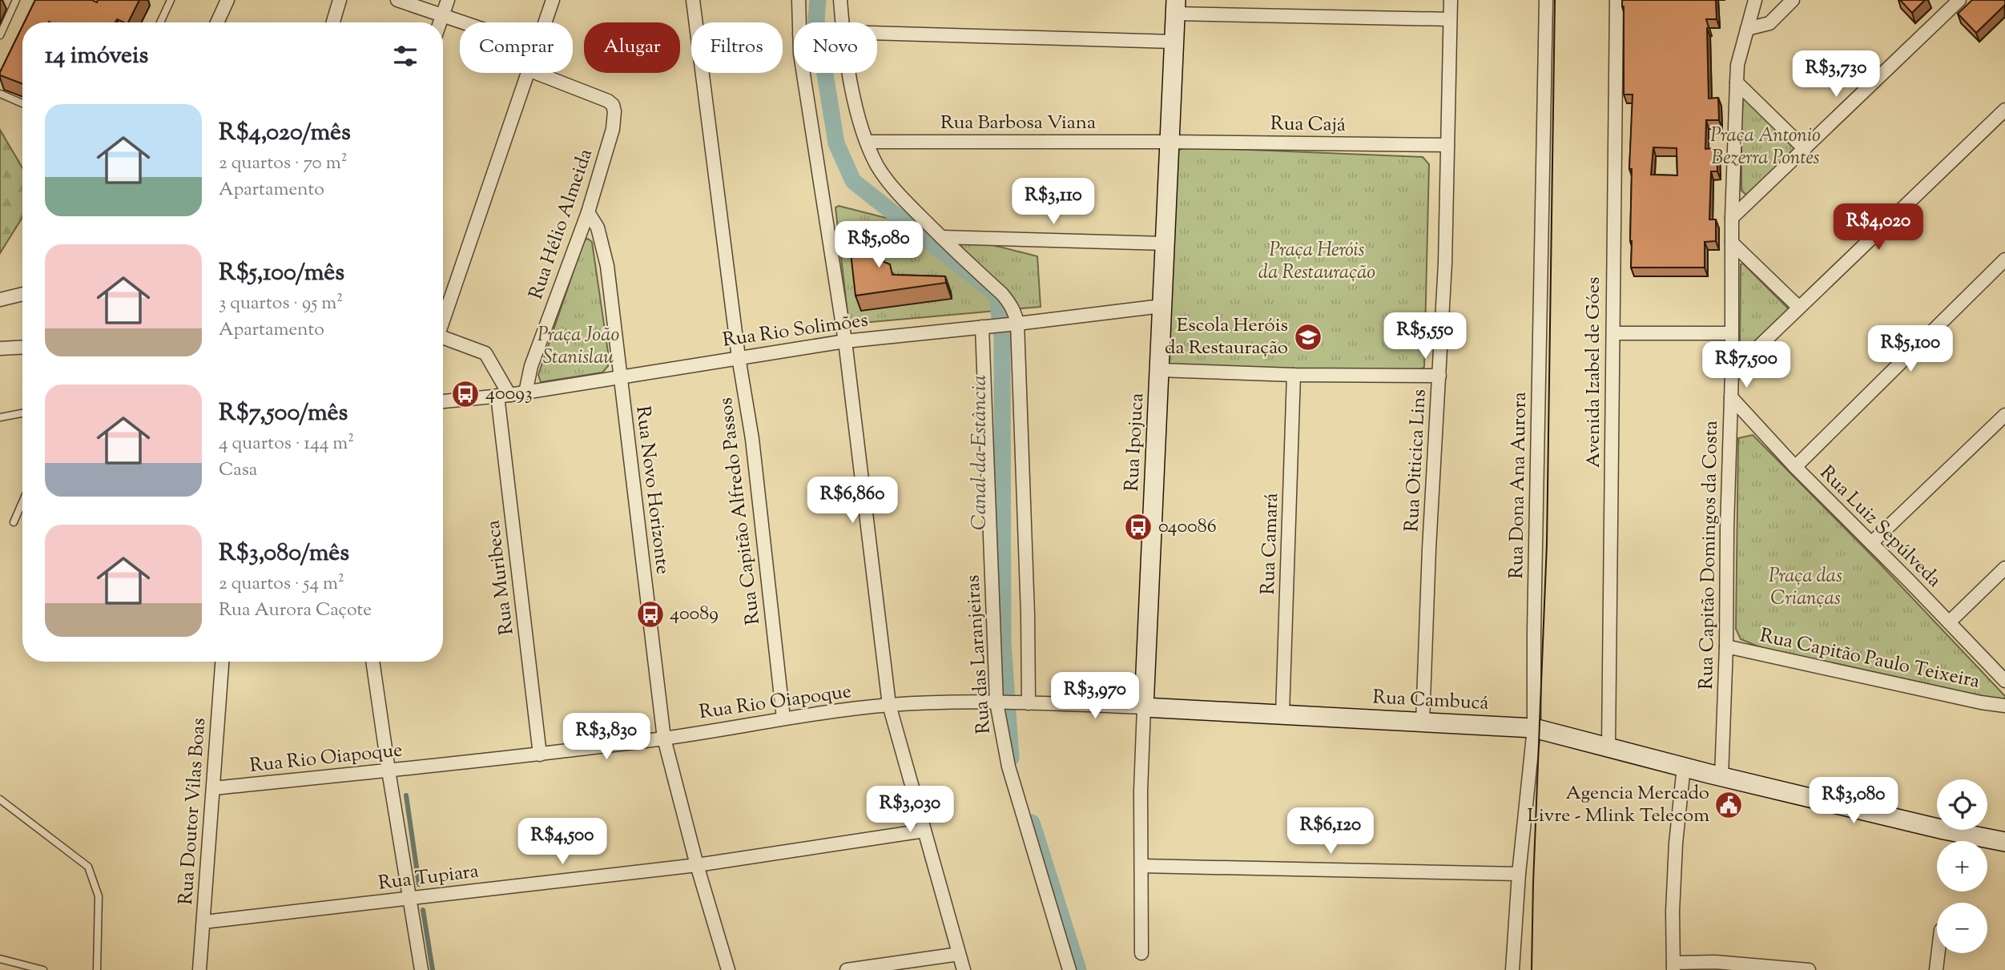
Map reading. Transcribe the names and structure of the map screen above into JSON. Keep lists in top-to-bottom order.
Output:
{
  "streets": {
    "main road": ["Rua Ipojuca", "Rua Cambucá"],
    "street": [
      "Rua Barbosa Viana",
      "Rua Cajá",
      "Rua Hélio Almeida",
      "Rua Rio Solimões",
      "Avenida Izabel de Góes",
      "Rua Oiticica Lins",
      "Rua Dona Ana Aurora",
      "Rua Novo Horizonte",
      "Rua Capitão Alfredo Passos",
      "Rua Luiz Sepúlveda",
      "Rua Camará",
      "Rua Capitão Domingos da Costa",
      "Rua Muribeca",
      "Rua das Laranjeiras",
      "Rua Capitão Paulo Teixeira",
      "Rua Rio Oiapoque",
      "Rua Doutor Vilas Boas",
      "Rua Tupiara"
    ]
  },
  "crossings": [
    ["Rua Barbosa Viana", "Rua Cajá"],
    ["Rua Barbosa Viana", "Rua Ipojuca"],
    ["Rua Cajá", "Rua Ipojuca"],
    ["Rua Cajá", "Rua Oiticica Lins"],
    ["Rua Hélio Almeida", "Rua Rio Solimões"],
    ["Rua Hélio Almeida", "Rua Novo Horizonte"],
    ["Rua Rio Solimões", "Rua Ipojuca"],
    ["Rua Rio Solimões", "Rua Novo Horizonte"],
    ["Rua Rio Solimões", "Rua Capitão Alfredo Passos"],
    ["Rua Rio Solimões", "Rua Muribeca"],
    ["Rua Rio Solimões", "Rua das Laranjeiras"],
    ["Avenida Izabel de Góes", "Rua Cambucá"],
    ["Rua Ipojuca", "Rua Cambucá"],
    ["Rua Ipojuca", "Rua Rio Oiapoque"],
    ["Rua Oiticica Lins", "Rua Cambucá"],
    ["Rua Dona Ana Aurora", "Rua Cambucá"],
    ["Rua Novo Horizonte", "Rua Rio Oiapoque"],
    ["Rua Novo Horizonte", "Rua Tupiara"],
    ["Rua Capitão Alfredo Passos", "Rua Rio Oiapoque"],
    ["Rua Luiz Sepúlveda", "Rua Capitão Domingos da Costa"],
    ["Rua Camará", "Rua Cambucá"],
    ["Rua Capitão Domingos da Costa", "Rua Capitão Paulo Teixeira"],
    ["Rua Capitão Domingos da Costa", "Rua Cambucá"],
    ["Rua Muribeca", "Rua Rio Oiapoque"],
    ["Rua das Laranjeiras", "Rua Rio Oiapoque"],
    ["Rua Cambucá", "Rua Rio Oiapoque"],
    ["Rua Rio Oiapoque", "Rua Doutor Vilas Boas"],
    ["Rua Doutor Vilas Boas", "Rua Tupiara"]
  ],
  "water": ["Canal da Estância"],
  "parks": [
    "Praça Antonio Bezerra Pontes",
    "Praça Heróis da Restauração",
    "Praça João Stanislau",
    "Praça das Crianças"
  ],
  "places": {
    "school or university": ["Escola Heróis da Restauração"],
    "bus stop": ["40093", "040086", "40089"],
    "public building": ["Agencia Mercado Livre - Mlink Telecom"]
  },
  "page": {
    "chip": [
      "Comprar",
      "Alugar",
      "Filtros",
      "Novo"
    ],
    "heading": "14 imóveis",
    "price": [
      "R$3,730",
      "R$3,110",
      "R$4,020",
      "R$5,080",
      "R$5,550",
      "R$5,100",
      "R$7,500",
      "R$6,860",
      "R$3,970",
      "R$3,830",
      "R$3,080",
      "R$3,030",
      "R$6,120",
      "R$4,500"
    ],
    "list": [
      {
        "name": "R$4,020/mês",
        "note": "2 quartos · 70 m² · Apartamento"
      },
      {
        "name": "R$5,100/mês",
        "note": "3 quartos · 95 m² · Apartamento"
      },
      {
        "name": "R$7,500/mês",
        "note": "4 quartos · 144 m² · Casa"
      },
      {
        "name": "R$3,080/mês",
        "note": "2 quartos · 54 m² · Rua Aurora Caçote"
      }
    ],
    "map_buttons": ["+", "−"]
  }
}
